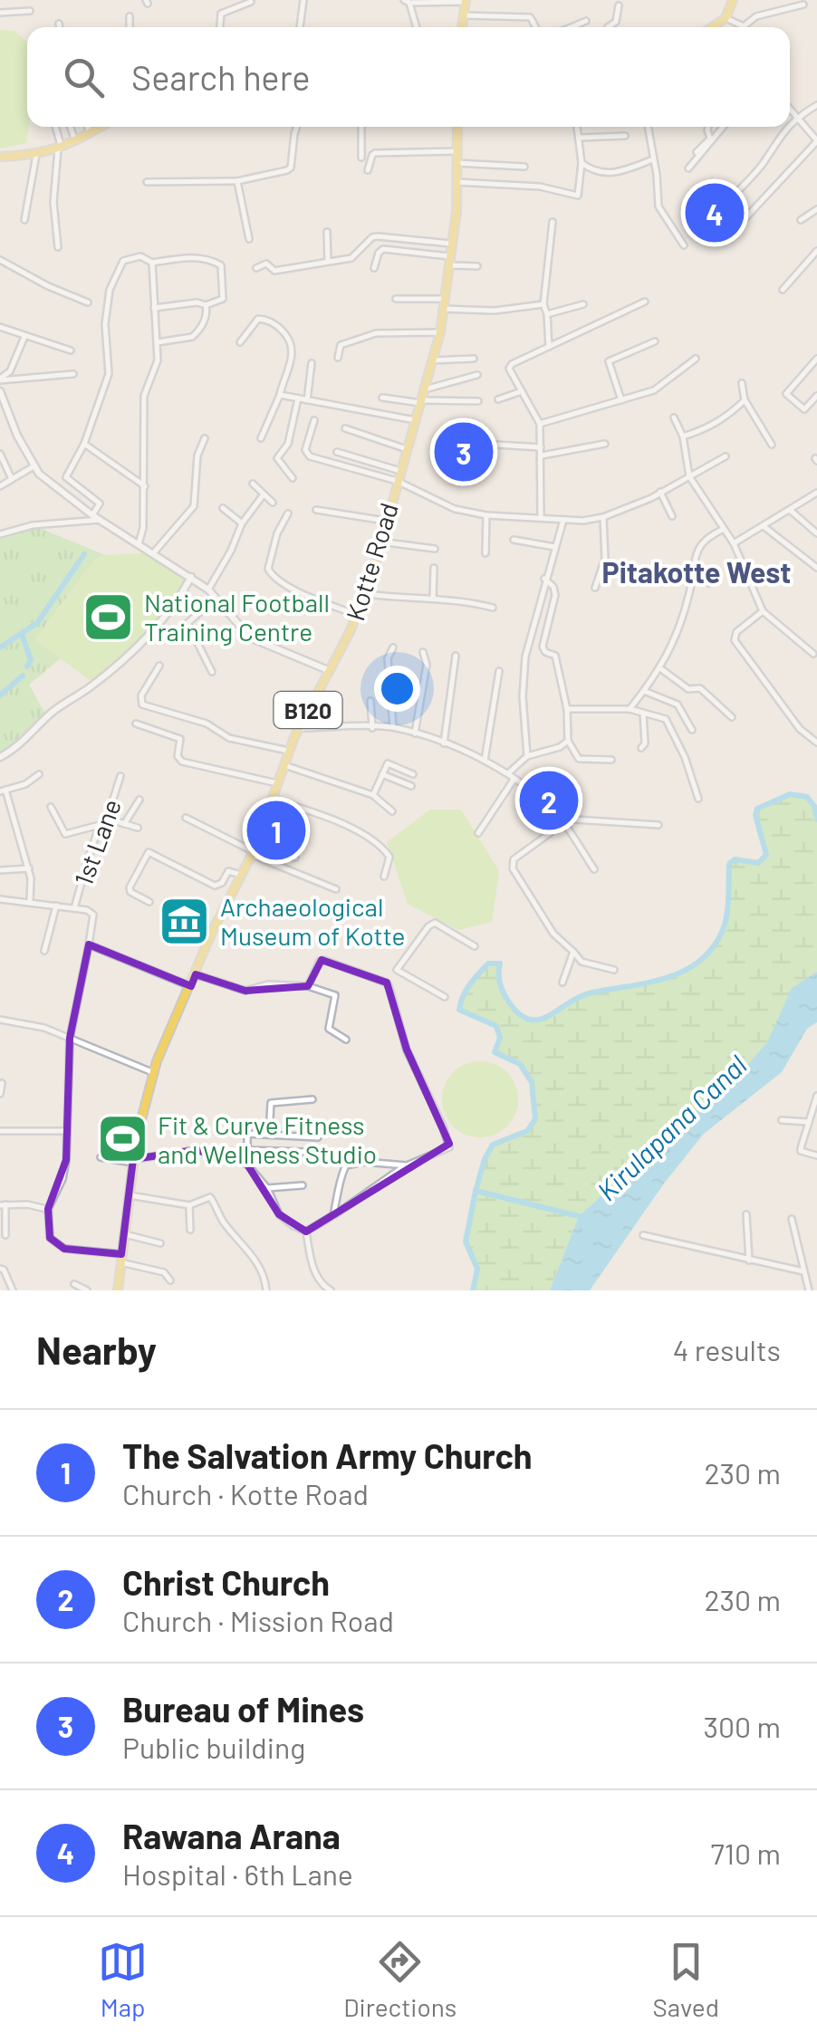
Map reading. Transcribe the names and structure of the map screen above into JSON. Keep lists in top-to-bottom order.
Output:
{
  "streets": {
    "main road": ["Kotte Road", "B120"],
    "street": ["1st Lane"]
  },
  "districts": ["Pitakotte West"],
  "water": ["Kirulapana Canal"],
  "places": {
    "sports": ["National Football Training Centre", "Fit & Curve Fitness and Wellness Studio"],
    "museum": ["Archaeological Museum of Kotte"]
  },
  "page": {
    "search": "Search here",
    "pins": [
      "4",
      "3",
      "2",
      "1"
    ],
    "heading": ["Nearby", "4 results"],
    "list": [
      {
        "mark": "1",
        "name": "The Salvation Army Church",
        "note": "Church · Kotte Road",
        "value": "230 m"
      },
      {
        "mark": "2",
        "name": "Christ Church",
        "note": "Church · Mission Road",
        "value": "230 m"
      },
      {
        "mark": "3",
        "name": "Bureau of Mines",
        "note": "Public building",
        "value": "300 m"
      },
      {
        "mark": "4",
        "name": "Rawana Arana",
        "note": "Hospital · 6th Lane",
        "value": "710 m"
      }
    ],
    "nav": ["Map", "Directions", "Saved"]
  }
}
